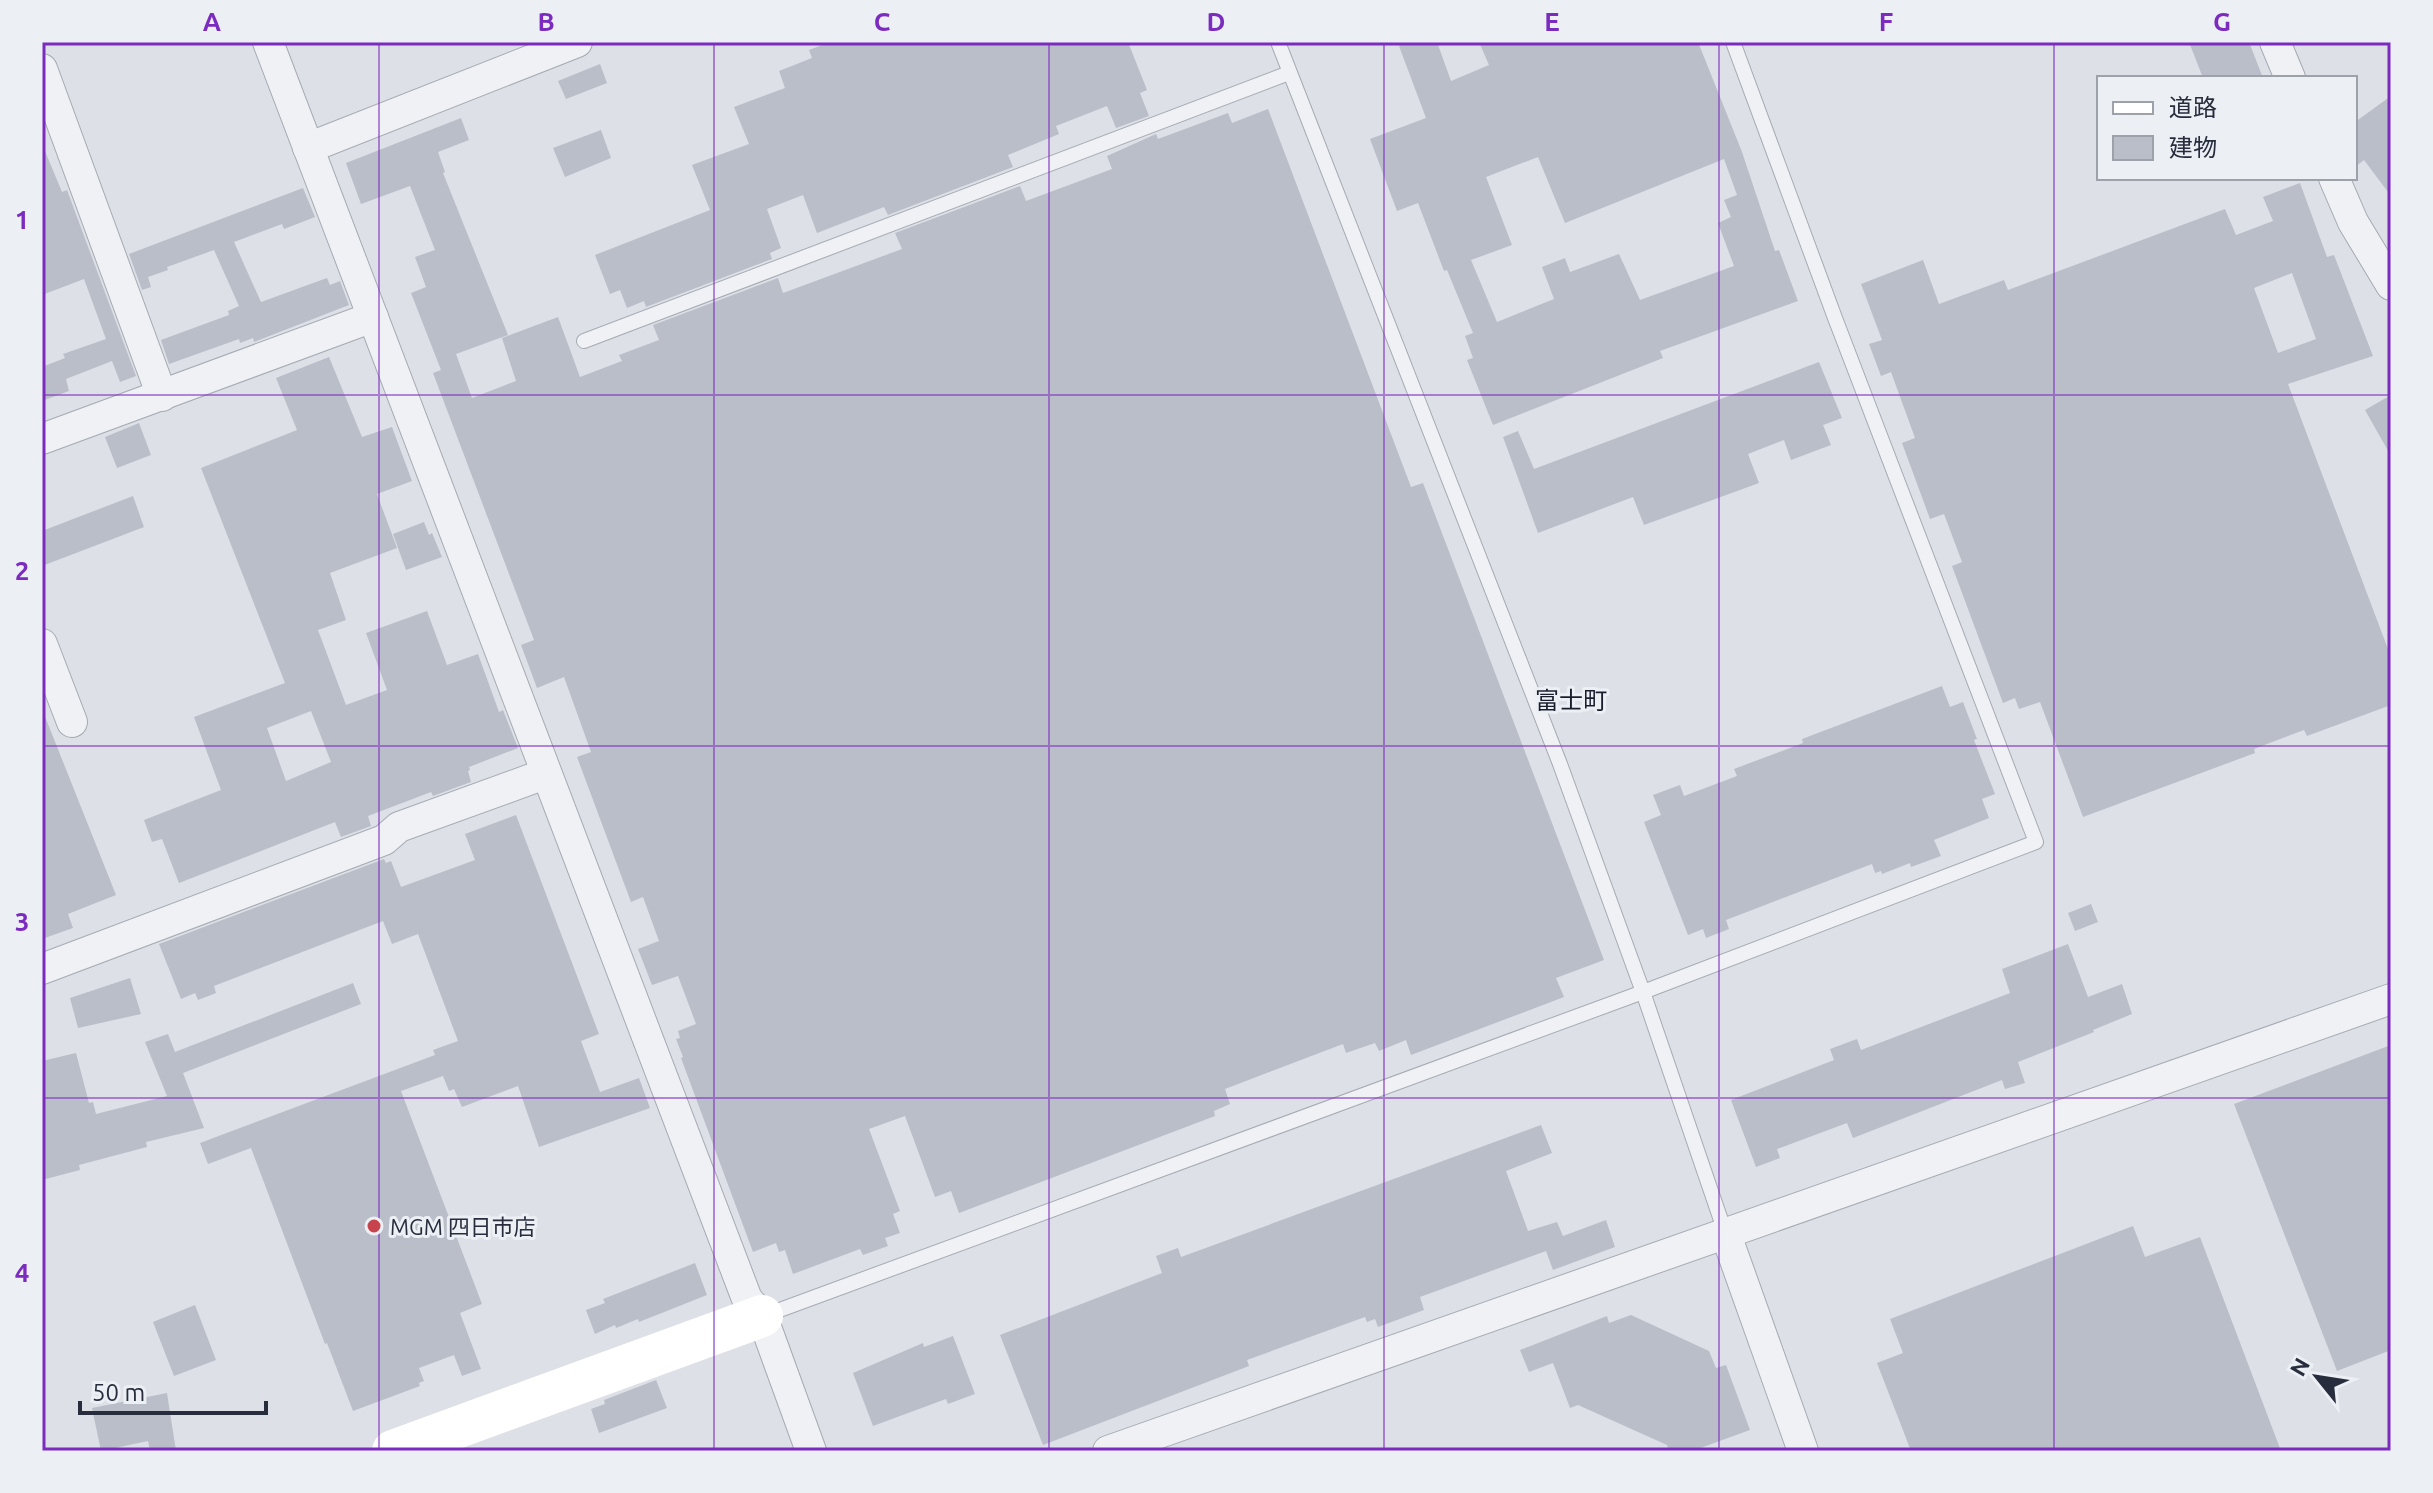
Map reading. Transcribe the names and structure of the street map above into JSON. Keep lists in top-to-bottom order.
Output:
{
  "districts": ["富士町"],
  "places": ["MGM 四日市店"],
  "legend": ["道路", "建物"],
  "scale_bar": "50 m",
  "north": "top left",
  "grid": {
    "columns": [
      "A",
      "B",
      "C",
      "D",
      "E",
      "F",
      "G"
    ],
    "rows": [
      "1",
      "2",
      "3",
      "4"
    ]
  }
}
